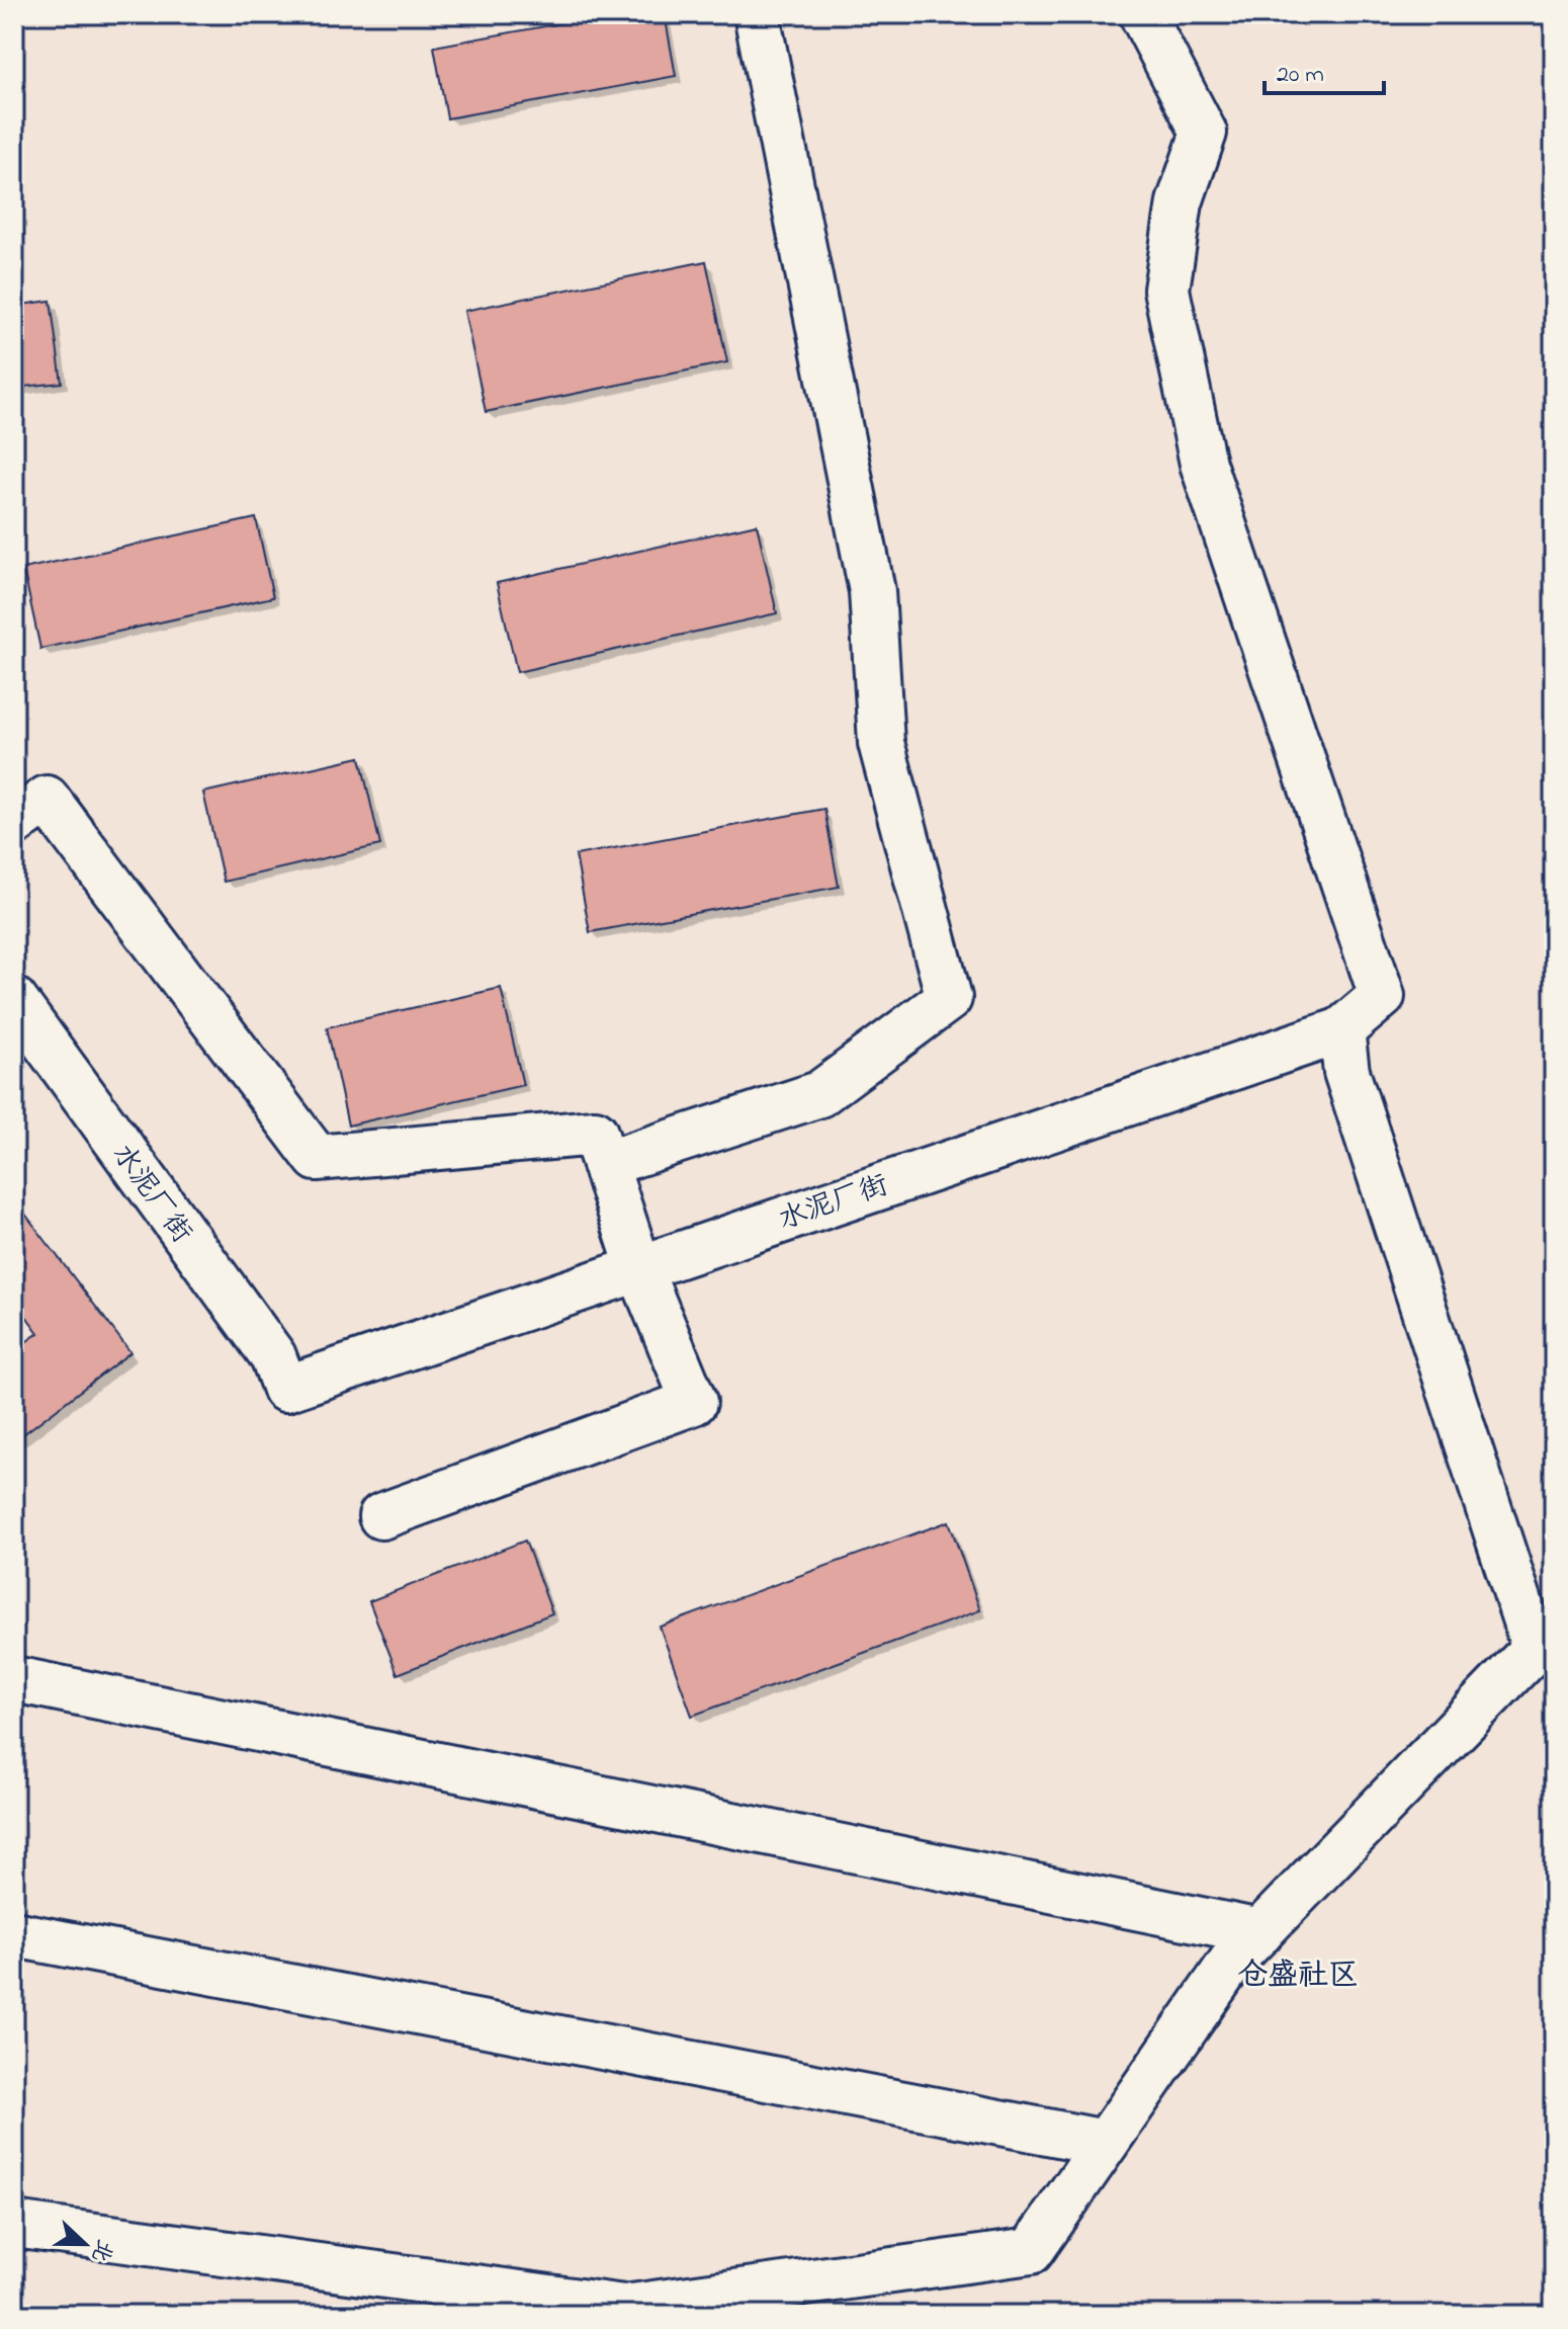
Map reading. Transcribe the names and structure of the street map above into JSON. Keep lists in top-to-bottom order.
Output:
{
  "streets": {
    "street": ["水泥厂街"]
  },
  "districts": ["仓盛社区"],
  "scale_bar": "20 m",
  "north": "right"
}
